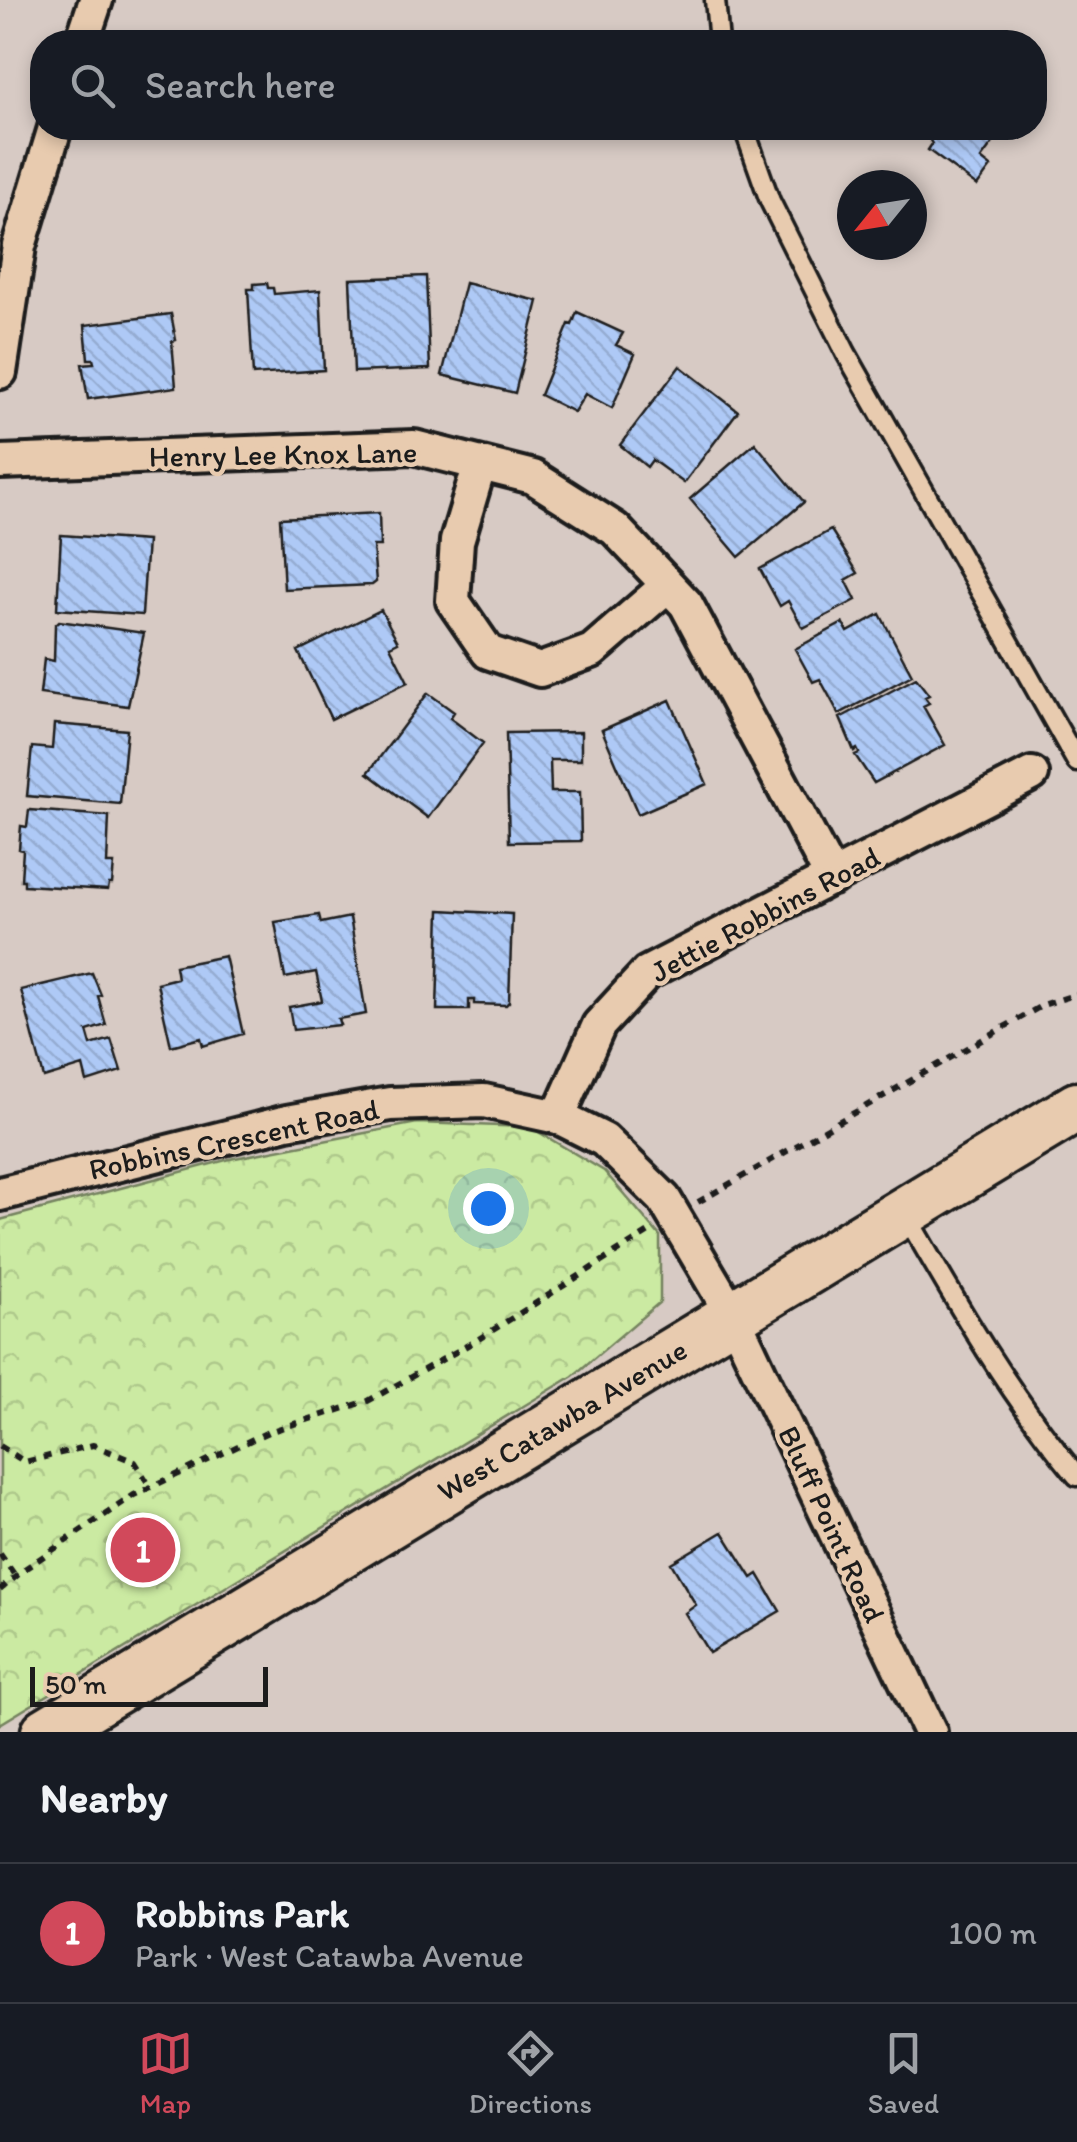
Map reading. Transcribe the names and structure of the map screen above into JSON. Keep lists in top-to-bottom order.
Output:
{
  "streets": {
    "main road": ["West Catawba Avenue"],
    "street": [
      "Henry Lee Knox Lane",
      "Jettie Robbins Road",
      "Robbins Crescent Road",
      "Bluff Point Road"
    ]
  },
  "crossings": [
    ["Henry Lee Knox Lane", "Jettie Robbins Road"],
    ["Jettie Robbins Road", "Robbins Crescent Road"],
    ["Robbins Crescent Road", "West Catawba Avenue"],
    ["Robbins Crescent Road", "Bluff Point Road"],
    ["West Catawba Avenue", "Bluff Point Road"]
  ],
  "scale_bar": "50 m",
  "north": "bottom left",
  "page": {
    "search": "Search here",
    "pins": "1",
    "scale": "50 m",
    "heading": "Nearby",
    "list": [
      {
        "mark": "1",
        "name": "Robbins Park",
        "note": "Park · West Catawba Avenue",
        "value": "100 m"
      }
    ],
    "nav": ["Map", "Directions", "Saved"]
  }
}
